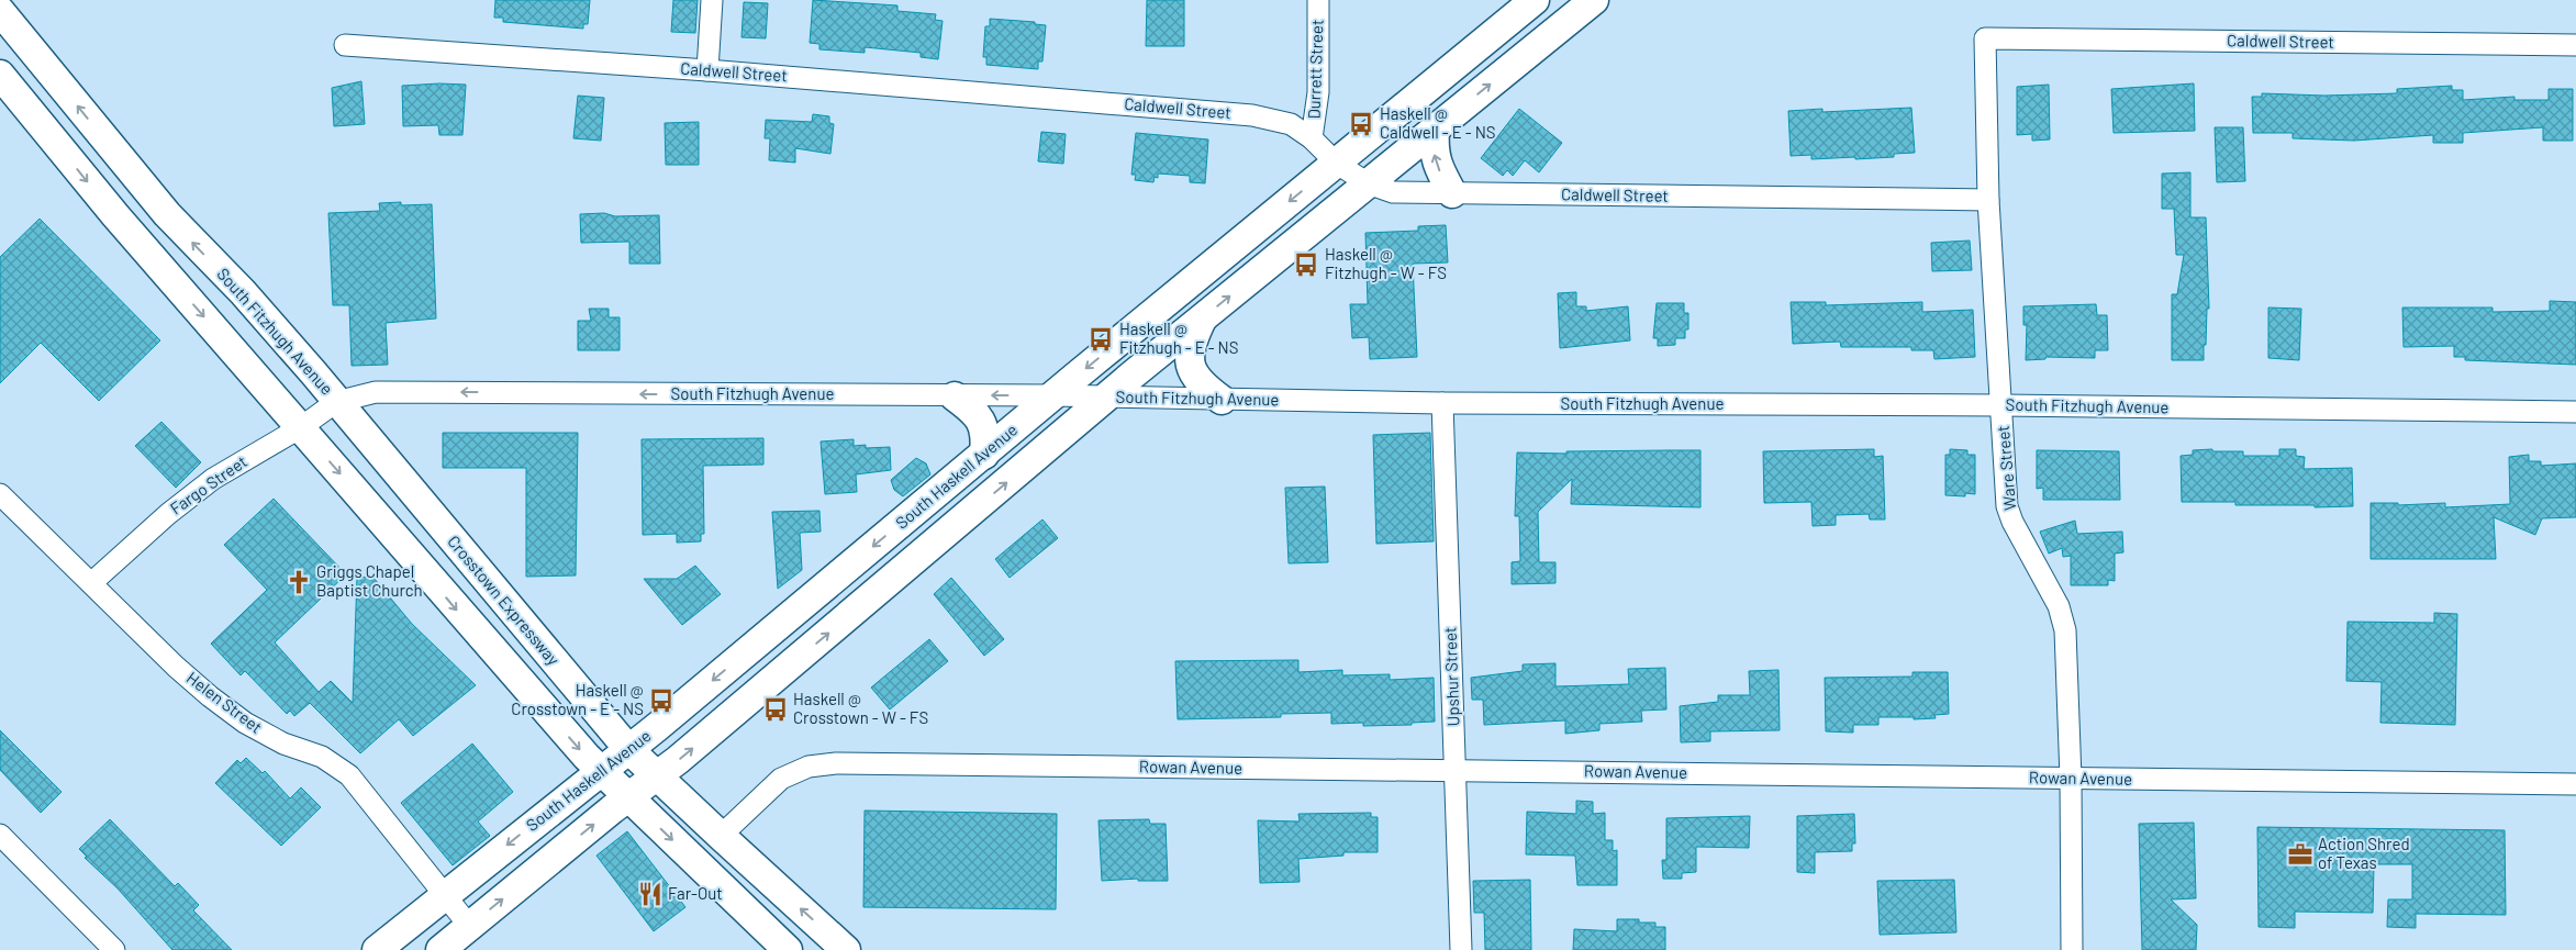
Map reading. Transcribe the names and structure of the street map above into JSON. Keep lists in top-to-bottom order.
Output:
{
  "streets": {
    "main road": ["South Fitzhugh Avenue", "South Haskell Avenue", "Crosstown Expressway"],
    "street": [
      "Caldwell Street",
      "Durrett Street",
      "Ware Street",
      "Fargo Street",
      "Upshur Street",
      "Helen Street",
      "Rowan Avenue"
    ]
  },
  "crossings": [
    ["Caldwell Street", "Durrett Street"],
    ["Caldwell Street", "Ware Street"],
    ["Caldwell Street", "South Haskell Avenue"],
    ["South Fitzhugh Avenue", "Ware Street"],
    ["South Fitzhugh Avenue", "South Haskell Avenue"],
    ["South Fitzhugh Avenue", "Fargo Street"],
    ["South Fitzhugh Avenue", "Crosstown Expressway"],
    ["South Fitzhugh Avenue", "Upshur Street"],
    ["Ware Street", "Rowan Avenue"],
    ["South Haskell Avenue", "Crosstown Expressway"],
    ["South Haskell Avenue", "Helen Street"],
    ["Fargo Street", "Crosstown Expressway"],
    ["Fargo Street", "Helen Street"],
    ["Crosstown Expressway", "Rowan Avenue"],
    ["Upshur Street", "Rowan Avenue"]
  ],
  "one_way": ["South Fitzhugh Avenue"],
  "places": {
    "bus stop": [
      "Haskell @ Caldwell - E - NS",
      "Haskell @ Fitzhugh - W - FS",
      "Haskell @ Fitzhugh - E - NS",
      "Haskell @ Crosstown - E - NS",
      "Haskell @ Crosstown - W - FS"
    ],
    "church": ["Griggs Chapel Baptist Church"],
    "office": ["Action Shred of Texas"],
    "restaurant": ["Far-Out"]
  }
}
